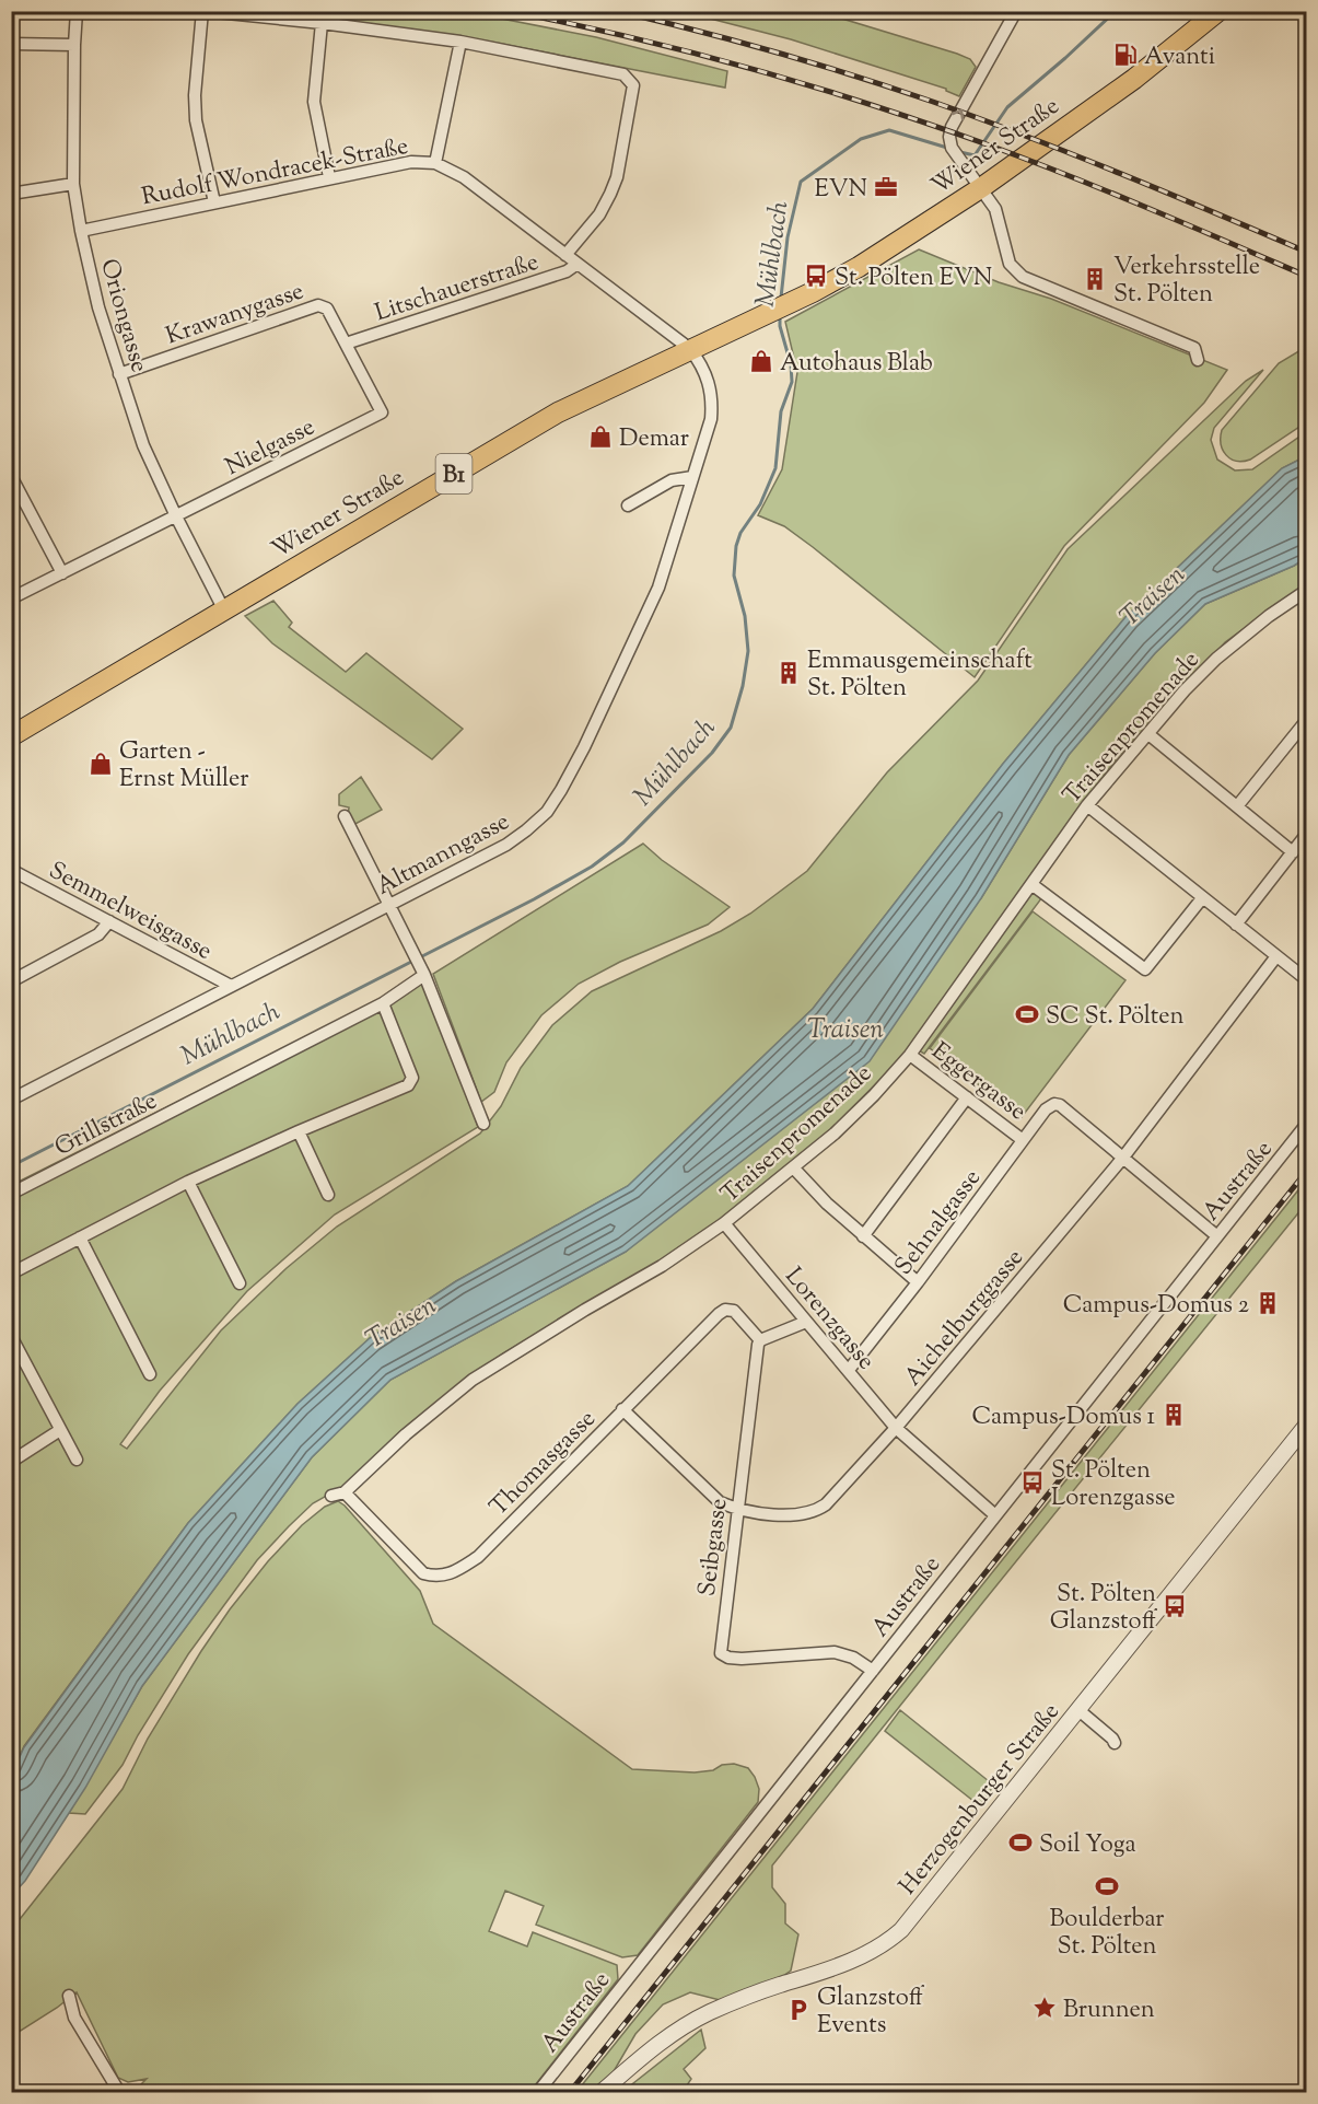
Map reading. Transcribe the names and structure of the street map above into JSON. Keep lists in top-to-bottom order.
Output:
{
  "streets": {
    "main road": ["Wiener Straße", "B1"],
    "street": [
      "Rudolf Wondracek-Straße",
      "Litschauerstraße",
      "Krawanygasse",
      "Oriongasse",
      "Nielgasse",
      "Traisenpromenade",
      "Altmanngasse",
      "Semmelweisgasse",
      "Eggergasse",
      "Grillstraße",
      "Austraße",
      "Sehnalgasse",
      "Aichelburggasse",
      "Lorenzgasse",
      "Thomasgasse",
      "Seibgasse",
      "Herzogenburger Straße"
    ]
  },
  "crossings": [
    ["Wiener Straße", "Rudolf Wondracek-Straße"],
    ["Wiener Straße", "Oriongasse"],
    ["Wiener Straße", "Altmanngasse"],
    ["Rudolf Wondracek-Straße", "Litschauerstraße"],
    ["Rudolf Wondracek-Straße", "Oriongasse"],
    ["Rudolf Wondracek-Straße", "Altmanngasse"],
    ["Litschauerstraße", "Krawanygasse"],
    ["Krawanygasse", "Oriongasse"],
    ["Krawanygasse", "Nielgasse"],
    ["Oriongasse", "Nielgasse"],
    ["Traisenpromenade", "Eggergasse"],
    ["Traisenpromenade", "Lorenzgasse"],
    ["Traisenpromenade", "Thomasgasse"],
    ["Altmanngasse", "Semmelweisgasse"],
    ["Eggergasse", "Sehnalgasse"],
    ["Austraße", "Lorenzgasse"],
    ["Austraße", "Seibgasse"],
    ["Sehnalgasse", "Aichelburggasse"],
    ["Sehnalgasse", "Lorenzgasse"],
    ["Aichelburggasse", "Lorenzgasse"],
    ["Aichelburggasse", "Thomasgasse"],
    ["Aichelburggasse", "Seibgasse"],
    ["Thomasgasse", "Seibgasse"]
  ],
  "water": ["Mühlbach", "Traisen"],
  "places": {
    "fuel station": ["Avanti"],
    "office": ["EVN"],
    "bus stop": ["St. Pölten EVN", "St. Pölten Lorenzgasse", "St. Pölten Glanzstoff"],
    "building": [
      "Verkehrsstelle St. Pölten",
      "Emmausgemeinschaft St. Pölten",
      "Campus-Domus 2",
      "Campus-Domus 1"
    ],
    "shop": ["Autohaus Blab", "Demar", "Garten - Ernst Müller"],
    "sports": ["SC St. Pölten", "Soil Yoga", "Boulderbar St. Pölten"],
    "place": ["Brunnen"],
    "parking": ["Glanzstoff Events"]
  }
}
